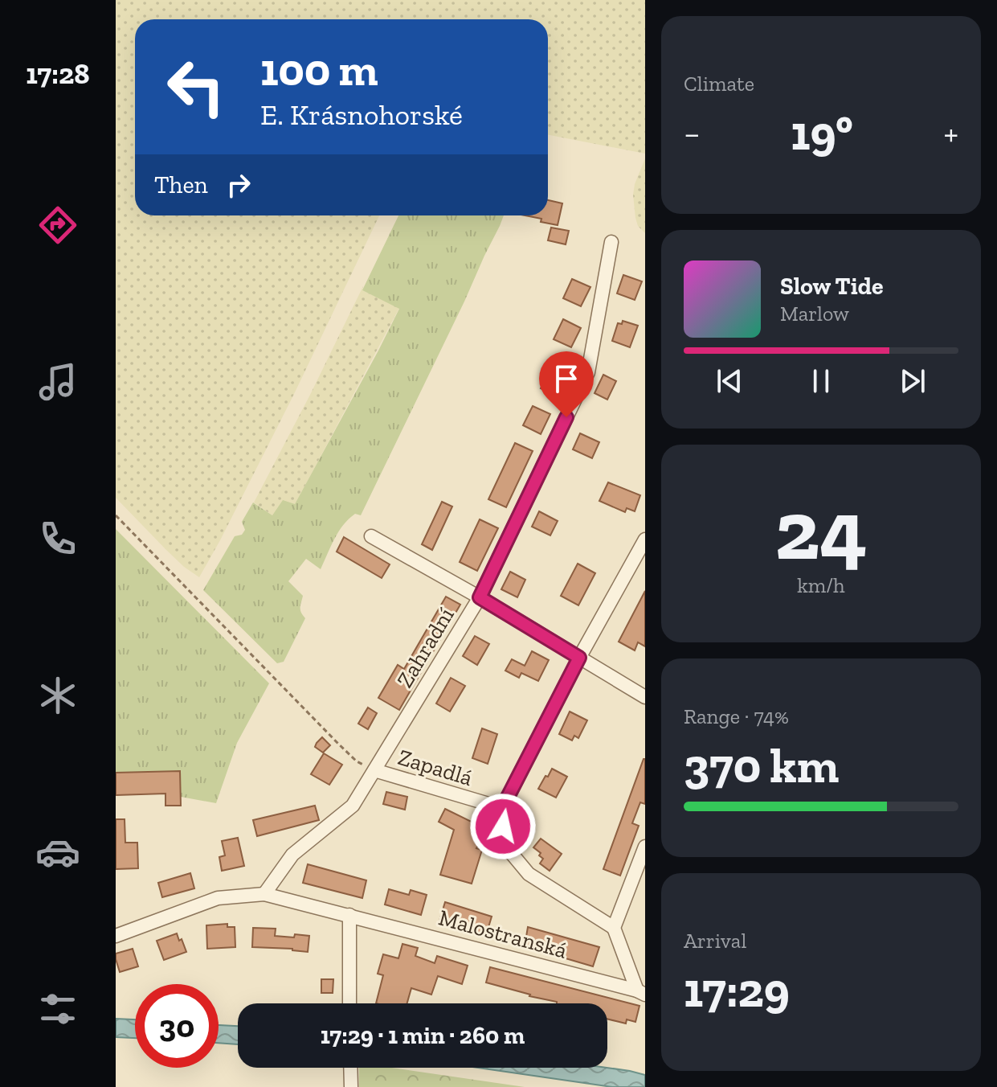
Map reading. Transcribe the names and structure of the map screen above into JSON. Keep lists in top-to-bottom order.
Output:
{
  "streets": {
    "street": ["Zahradní", "Zapadlá", "Malostranská"]
  },
  "crossings": [
    ["Zahradní", "Zapadlá"],
    ["Zahradní", "Malostranská"]
  ],
  "page": {
    "tabs": "17:28",
    "tile": [
      "Climate",
      ["24", "km/h"],
      ["Range · 74%", "370 km"],
      ["Arrival", "17:29"]
    ],
    "turn": ["100 m", "E. Krásnohorské"],
    "heat": ["−", "19°", "+"],
    "then": "Then",
    "song": ["Slow Tide", "Marlow"],
    "limit": "30",
    "trip": "17:29 · 1 min · 260 m"
  }
}
